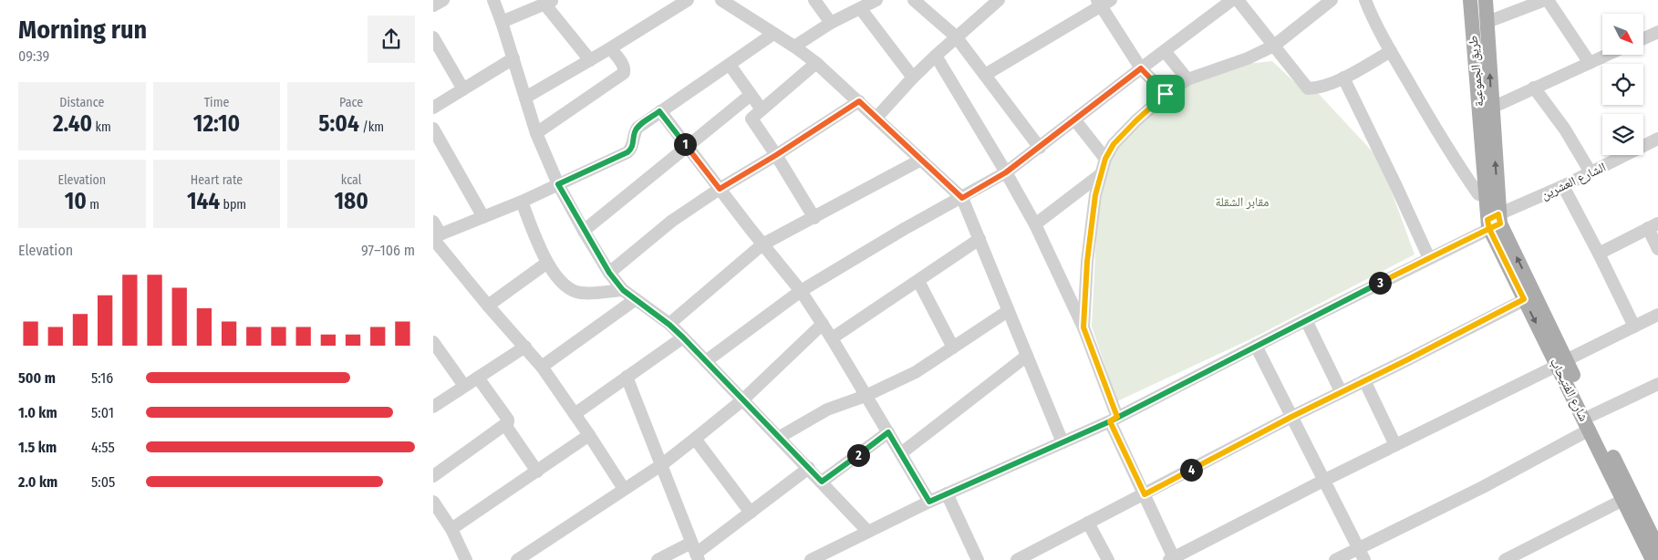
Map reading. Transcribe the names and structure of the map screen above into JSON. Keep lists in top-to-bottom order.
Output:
{
  "streets": {
    "main road": ["طريق الجموعية", "شارع الفتيحاب"],
    "street": ["الشارع العشرين"]
  },
  "crossings": [
    ["الشارع العشرين", "شارع الفتيحاب"]
  ],
  "parks": ["مقابر الشقلة"],
  "north": "bottom right",
  "page": {
    "heading": ["Morning run", "09:39"],
    "stats": [
      ["Distance", "2.40 km"],
      ["Time", "12:10"],
      ["Pace", "5:04 /km"],
      ["Elevation", "10 m"],
      ["Heart rate", "144 bpm"],
      ["kcal", "180"]
    ],
    "pins": [
      "1",
      "3",
      "2",
      "4"
    ],
    "chart": ["Elevation", "97–106 m"],
    "list": [
      {
        "name": "500 m",
        "note": "5:16"
      },
      {
        "name": "1.0 km",
        "note": "5:01"
      },
      {
        "name": "1.5 km",
        "note": "4:55"
      },
      {
        "name": "2.0 km",
        "note": "5:05"
      }
    ]
  }
}
